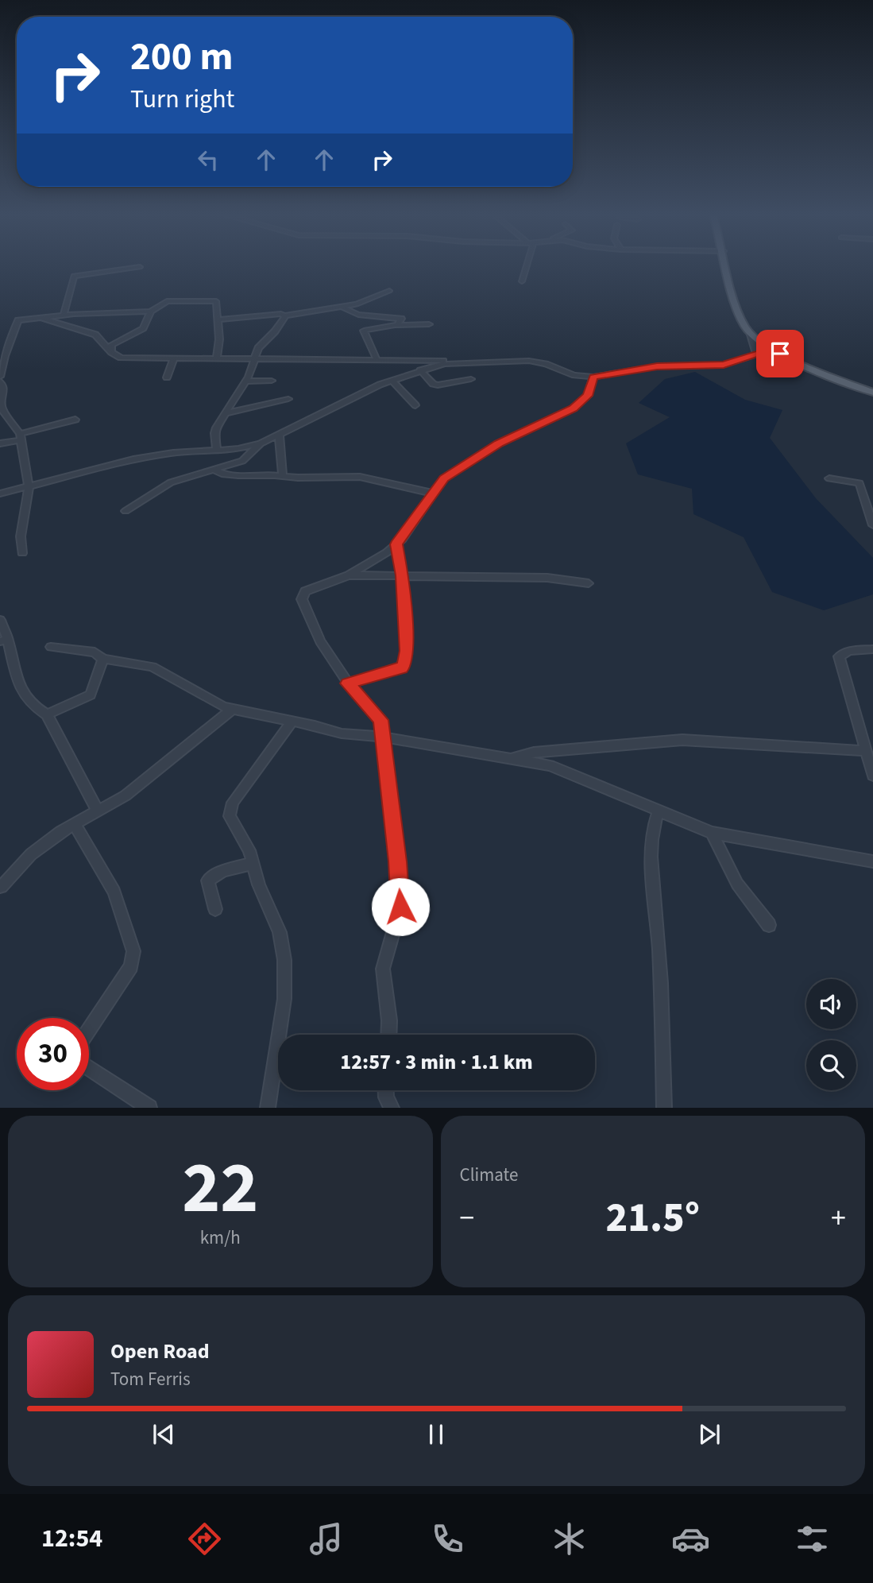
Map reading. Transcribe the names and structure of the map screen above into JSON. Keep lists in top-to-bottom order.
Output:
{
  "page": {
    "turn": ["200 m", "Turn right"],
    "limit": "30",
    "trip": "12:57 · 3 min · 1.1 km",
    "tile": [
      ["22", "km/h"],
      "Climate"
    ],
    "heat": ["−", "21.5°", "+"],
    "song": ["Open Road", "Tom Ferris"],
    "tabs": "12:54"
  }
}
